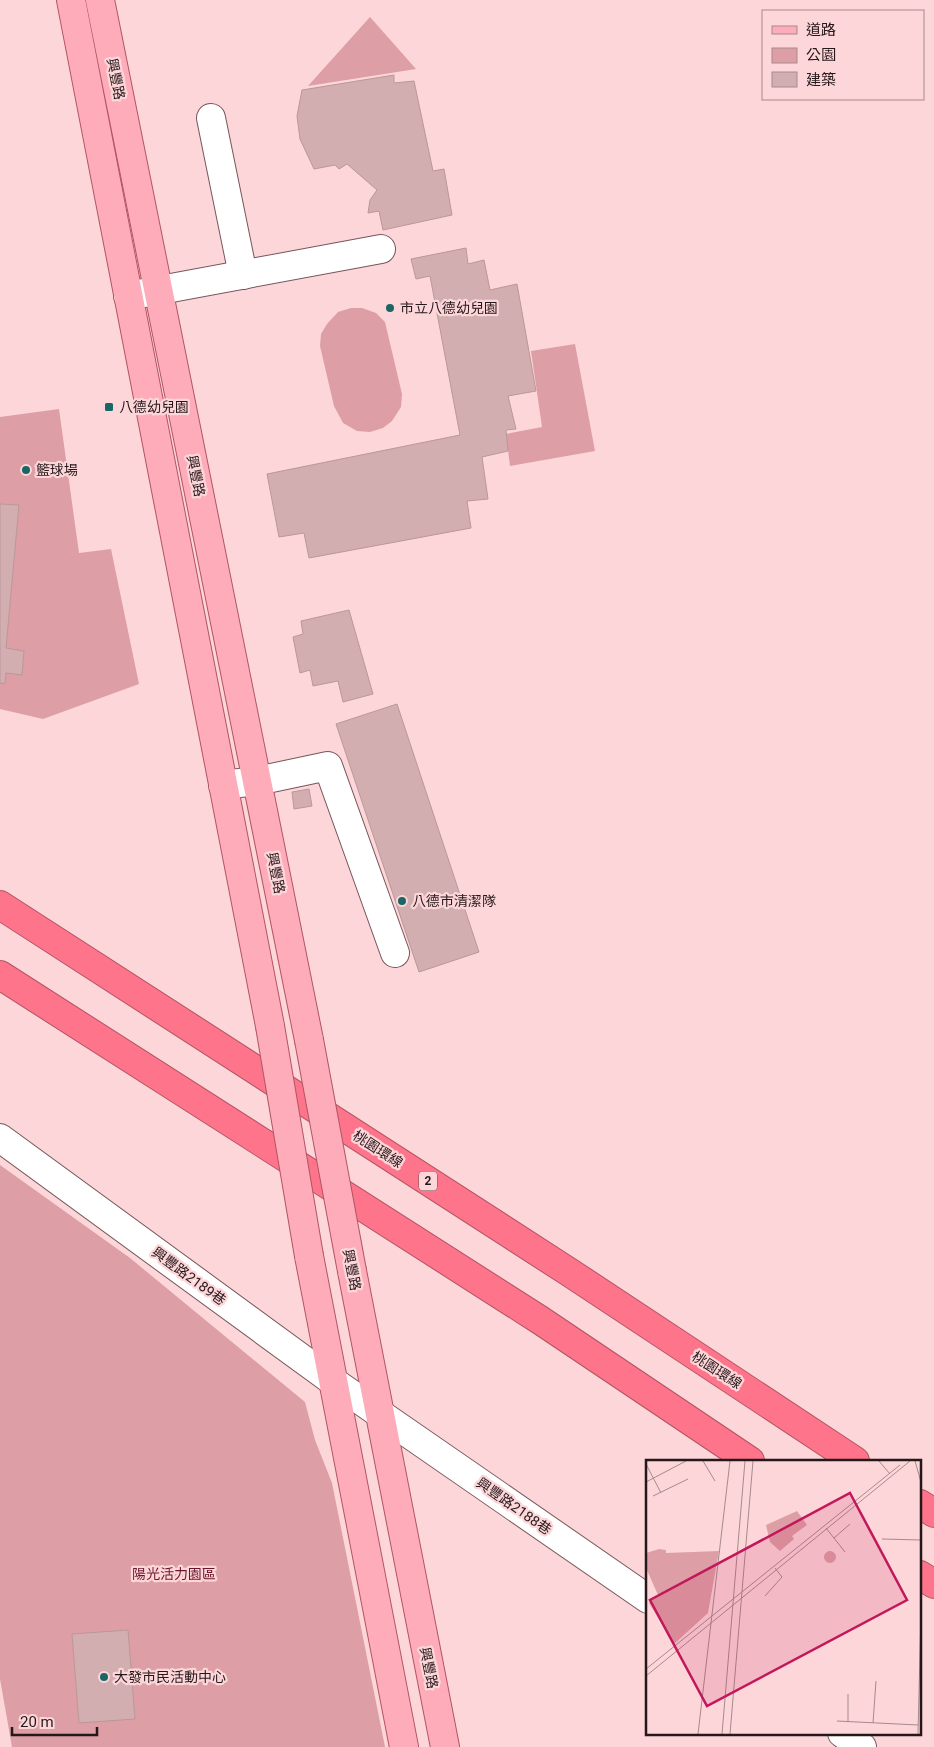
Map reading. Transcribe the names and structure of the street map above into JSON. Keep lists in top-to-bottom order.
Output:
{
  "streets": {
    "highway": ["桃園環線", "2"],
    "main road": ["興豐路"],
    "street": ["興豐路2189巷", "興豐路2188巷"]
  },
  "crossings": [
    ["興豐路", "興豐路2189巷"],
    ["興豐路", "興豐路2188巷"],
    ["興豐路2189巷", "興豐路2188巷"]
  ],
  "parks": ["陽光活力園區"],
  "places": {
    "other": [
      "市立八德幼兒園",
      "籃球場",
      "八德市清潔隊",
      "大發市民活動中心"
    ],
    "transit": ["八德幼兒園"]
  },
  "legend": ["道路", "公園", "建築"],
  "scale_bar": "20 m"
}
